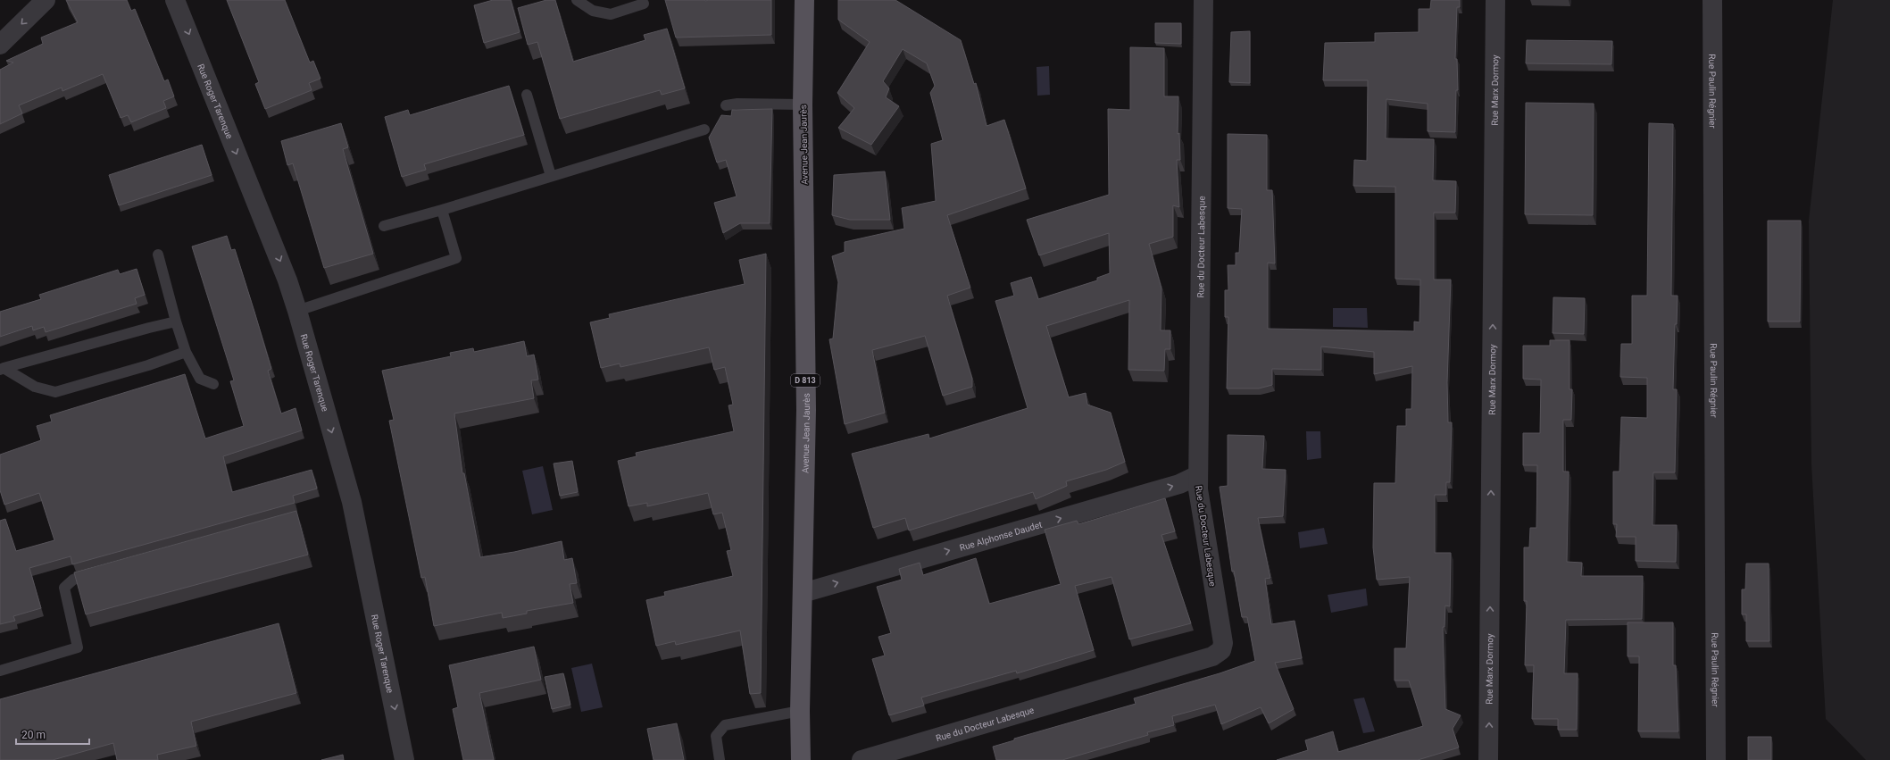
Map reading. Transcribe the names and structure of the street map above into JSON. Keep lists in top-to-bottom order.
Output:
{
  "streets": {
    "main road": ["Avenue Jean Jaurès", "D 813"],
    "street": [
      "Rue Marx Dormoy",
      "Rue Paulin Régnier",
      "Rue Roger Tarenque",
      "Rue du Docteur Labesque",
      "Rue Alphonse Daudet"
    ]
  },
  "crossings": [
    ["Avenue Jean Jaurès", "Rue Alphonse Daudet"],
    ["Rue du Docteur Labesque", "Rue Alphonse Daudet"]
  ],
  "one_way": ["Rue Marx Dormoy", "Rue Roger Tarenque", "Rue Alphonse Daudet"],
  "scale_bar": "20 m"
}
